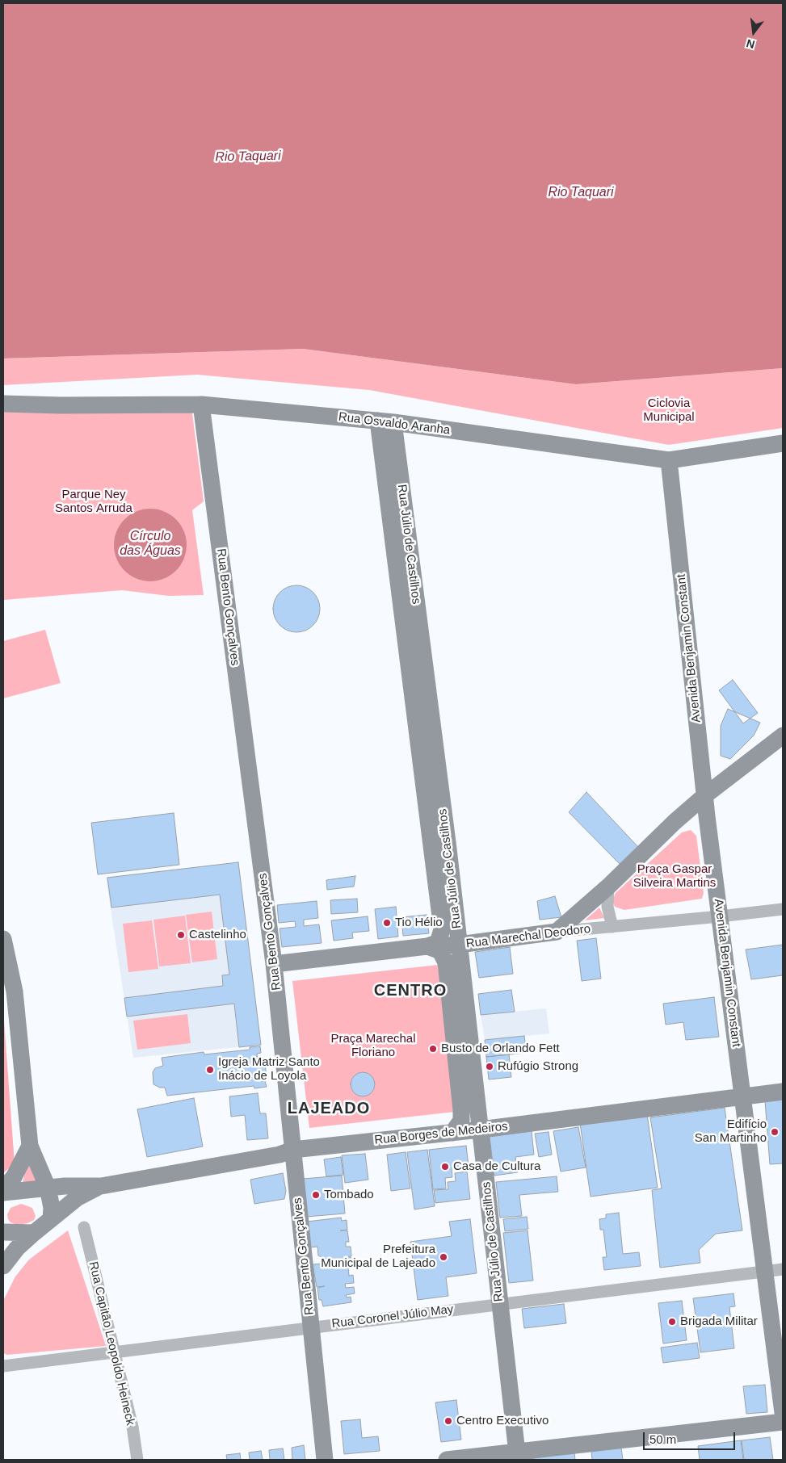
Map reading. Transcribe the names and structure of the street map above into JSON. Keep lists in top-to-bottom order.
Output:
{
  "streets": {
    "street": [
      "Rua Osvaldo Aranha",
      "Rua Júlio de Castilhos",
      "Rua Bento Gonçalves",
      "Avenida Benjamin Constant",
      "Rua Marechal Deodoro",
      "Rua Borges de Medeiros",
      "Rua Coronel Júlio May",
      "Rua Capitão Leopoldo Heineck"
    ]
  },
  "crossings": [
    ["Rua Osvaldo Aranha", "Rua Júlio de Castilhos"],
    ["Rua Osvaldo Aranha", "Rua Bento Gonçalves"],
    ["Rua Osvaldo Aranha", "Avenida Benjamin Constant"],
    ["Rua Júlio de Castilhos", "Rua Marechal Deodoro"],
    ["Rua Júlio de Castilhos", "Rua Borges de Medeiros"],
    ["Rua Júlio de Castilhos", "Rua Coronel Júlio May"],
    ["Rua Bento Gonçalves", "Rua Marechal Deodoro"],
    ["Rua Bento Gonçalves", "Rua Borges de Medeiros"],
    ["Rua Bento Gonçalves", "Rua Coronel Júlio May"],
    ["Avenida Benjamin Constant", "Rua Marechal Deodoro"],
    ["Avenida Benjamin Constant", "Rua Borges de Medeiros"],
    ["Avenida Benjamin Constant", "Rua Coronel Júlio May"],
    ["Rua Coronel Júlio May", "Rua Capitão Leopoldo Heineck"]
  ],
  "districts": ["CENTRO", "LAJEADO"],
  "water": ["Rio Taquari", "Círculo das Águas"],
  "parks": [
    "Ciclovia Municipal",
    "Parque Ney Santos Arruda",
    "Praça Gaspar Silveira Martins",
    "Praça Marechal Floriano"
  ],
  "places": [
    "Tio Hélio",
    "Castelinho",
    "Busto de Orlando Fett",
    "Rufúgio Strong",
    "Igreja Matriz Santo Inácio de Loyola",
    "Edifício San Martinho",
    "Casa de Cultura",
    "Tombado",
    "Prefeitura Municipal de Lajeado",
    "Brigada Militar",
    "Centro Executivo"
  ],
  "scale_bar": "50 m",
  "north": "bottom"
}
